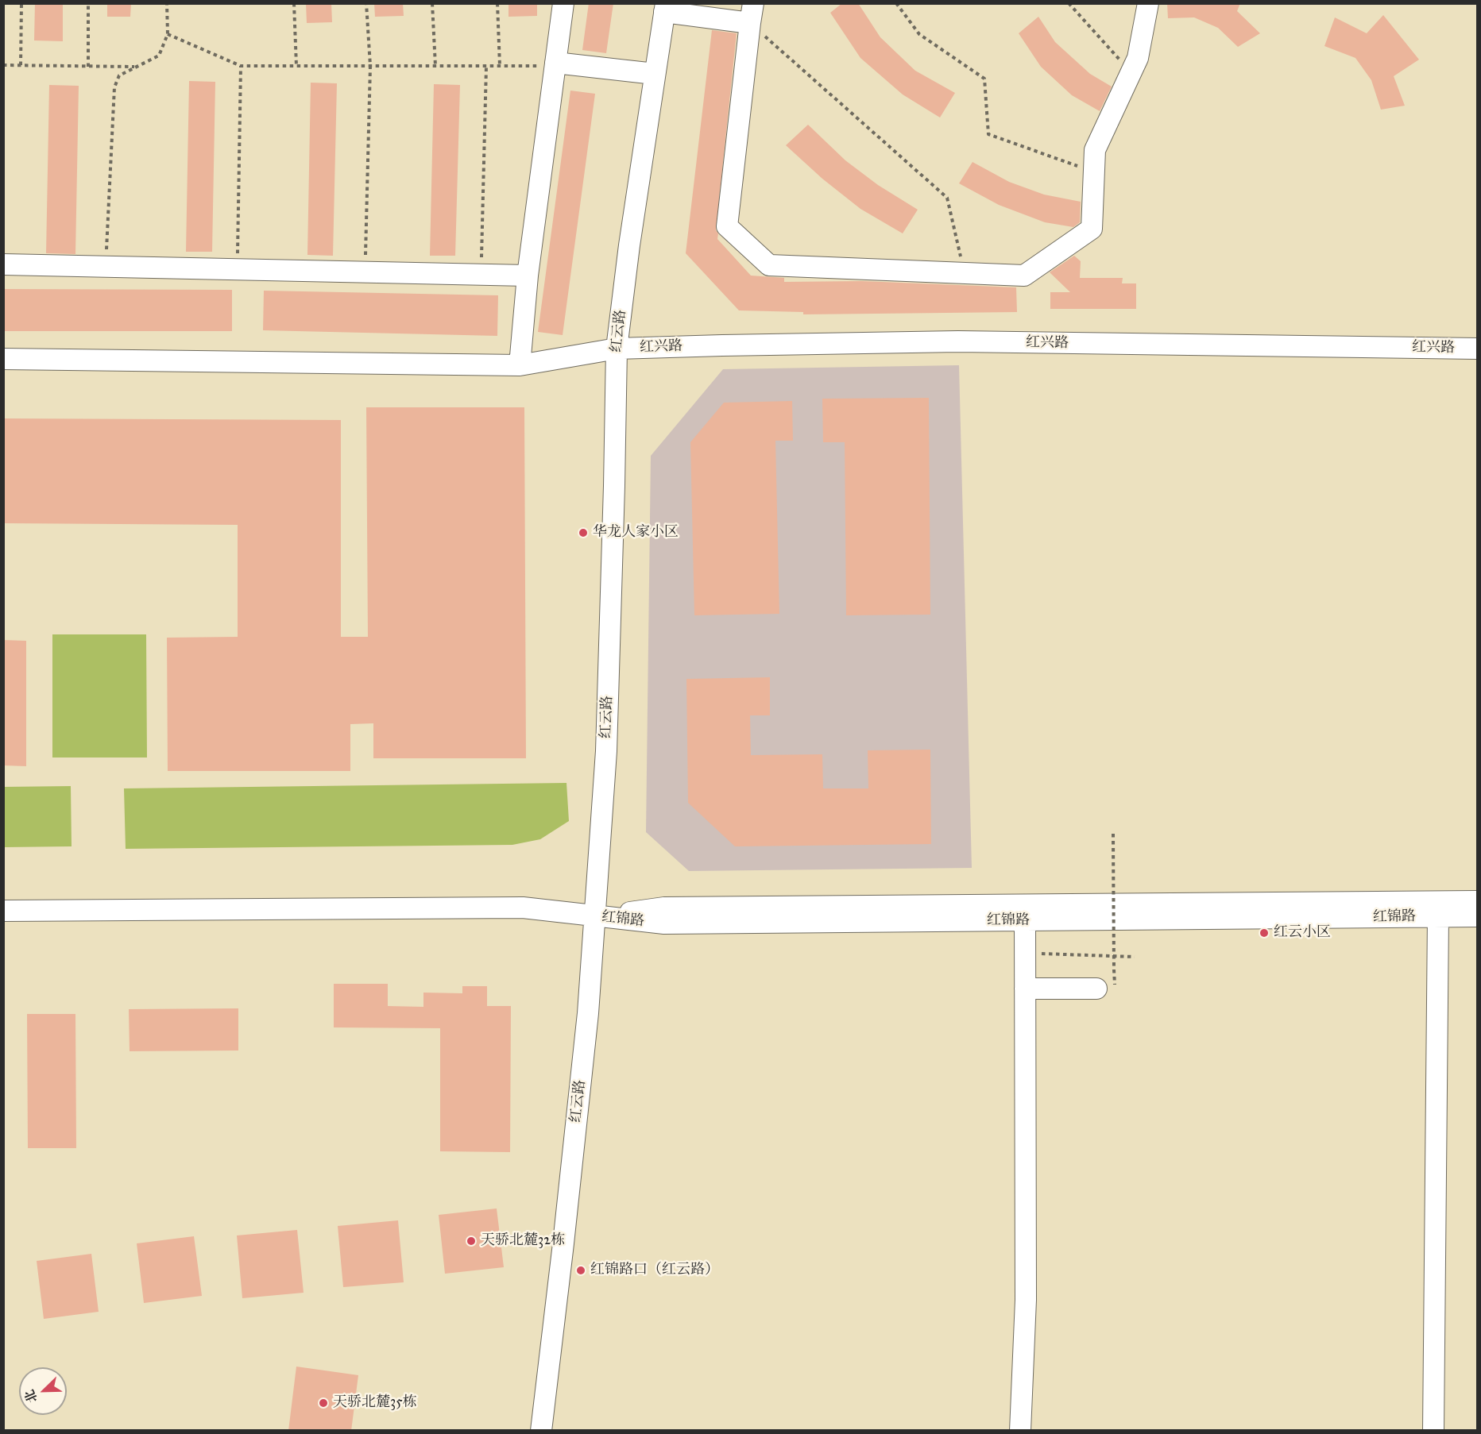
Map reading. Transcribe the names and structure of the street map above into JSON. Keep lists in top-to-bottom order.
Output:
{
  "streets": {
    "street": ["红云路", "红兴路", "红锦路"]
  },
  "crossings": [
    ["红云路", "红兴路"],
    ["红云路", "红锦路"]
  ],
  "places": [
    "华龙人家小区",
    "红云小区",
    "天骄北麓32栋",
    "红锦路口（红云路）",
    "天骄北麓35栋"
  ],
  "north": "bottom left"
}
